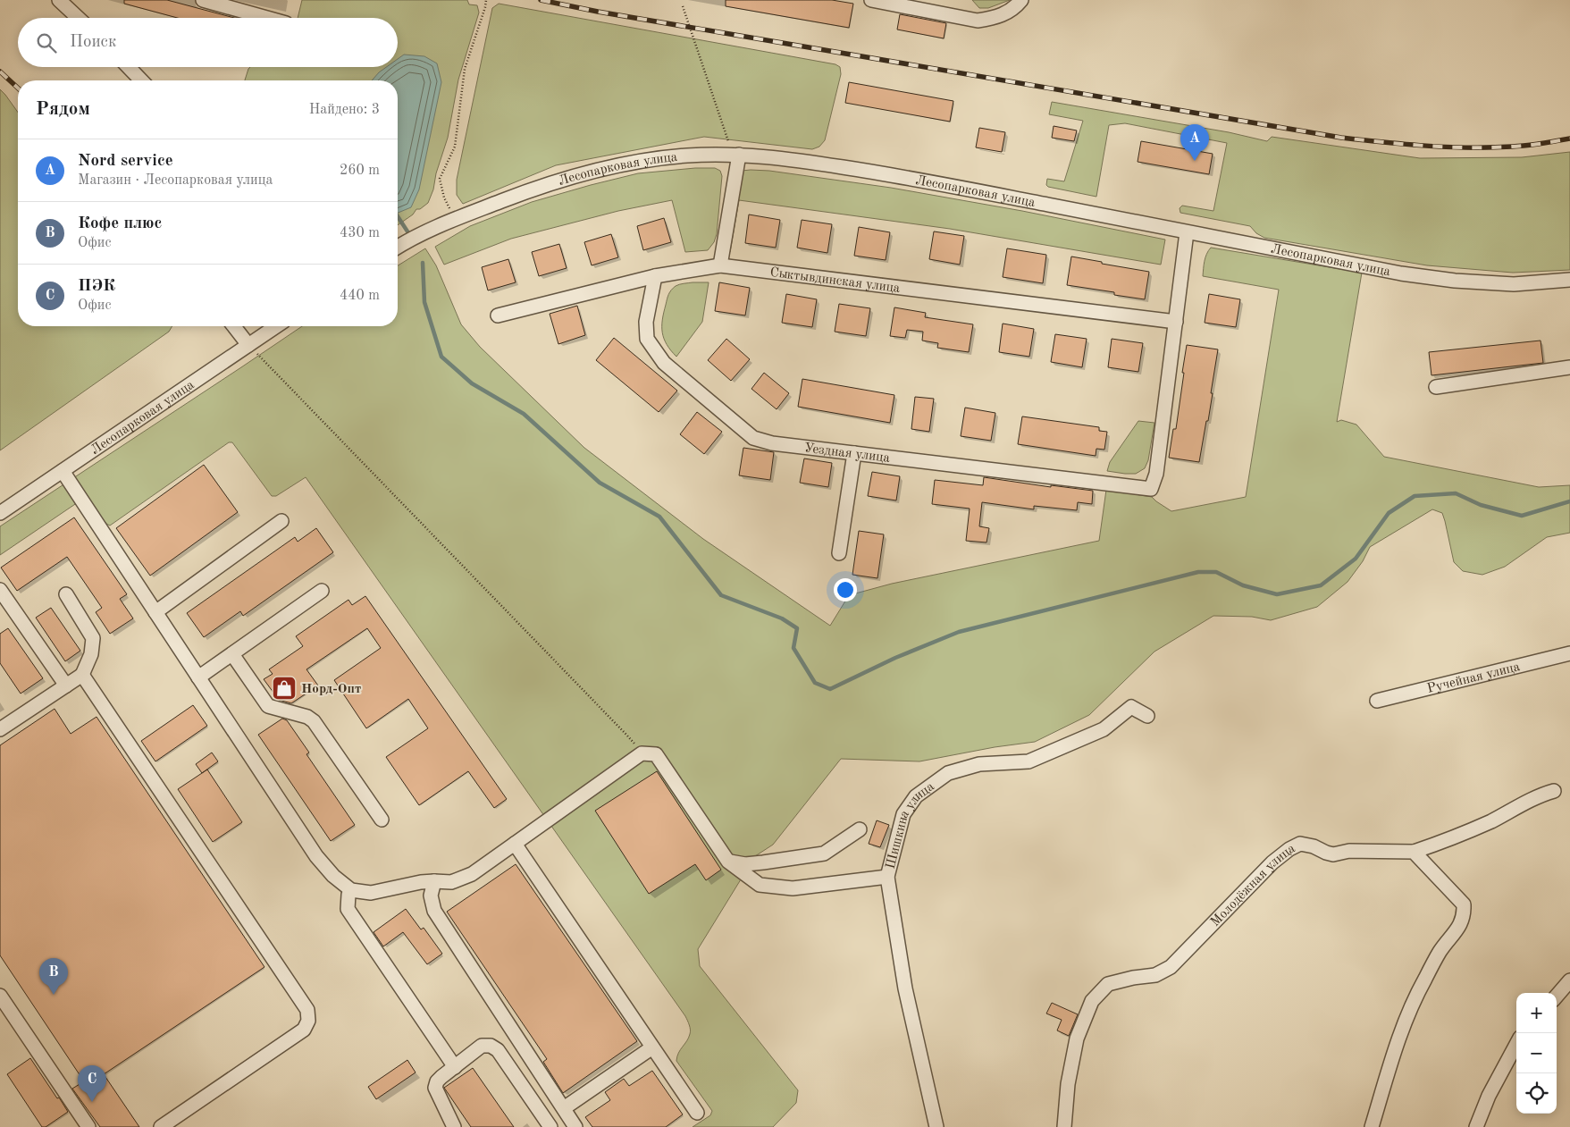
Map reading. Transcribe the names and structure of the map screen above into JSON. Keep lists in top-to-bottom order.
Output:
{
  "streets": {
    "street": [
      "Лесопарковая улица",
      "Сыктывдинская улица",
      "Уездная улица",
      "Ручейная улица",
      "Шишкина улица",
      "Молодёжная улица"
    ]
  },
  "crossings": [
    ["Сыктывдинская улица", "Уездная улица"]
  ],
  "places": {
    "shop": ["Норд-Опт"]
  },
  "page": {
    "search": "Поиск",
    "heading": ["Рядом", "Найдено: 3"],
    "pins": ["A", "B", "C"],
    "list": [
      {
        "mark": "A",
        "name": "Nord service",
        "note": "Магазин · Лесопарковая улица",
        "value": "260 m"
      },
      {
        "mark": "B",
        "name": "Кофе плюс",
        "note": "Офис",
        "value": "430 m"
      },
      {
        "mark": "C",
        "name": "ПЭК",
        "note": "Офис",
        "value": "440 m"
      }
    ],
    "map_buttons": ["+", "−"]
  }
}
